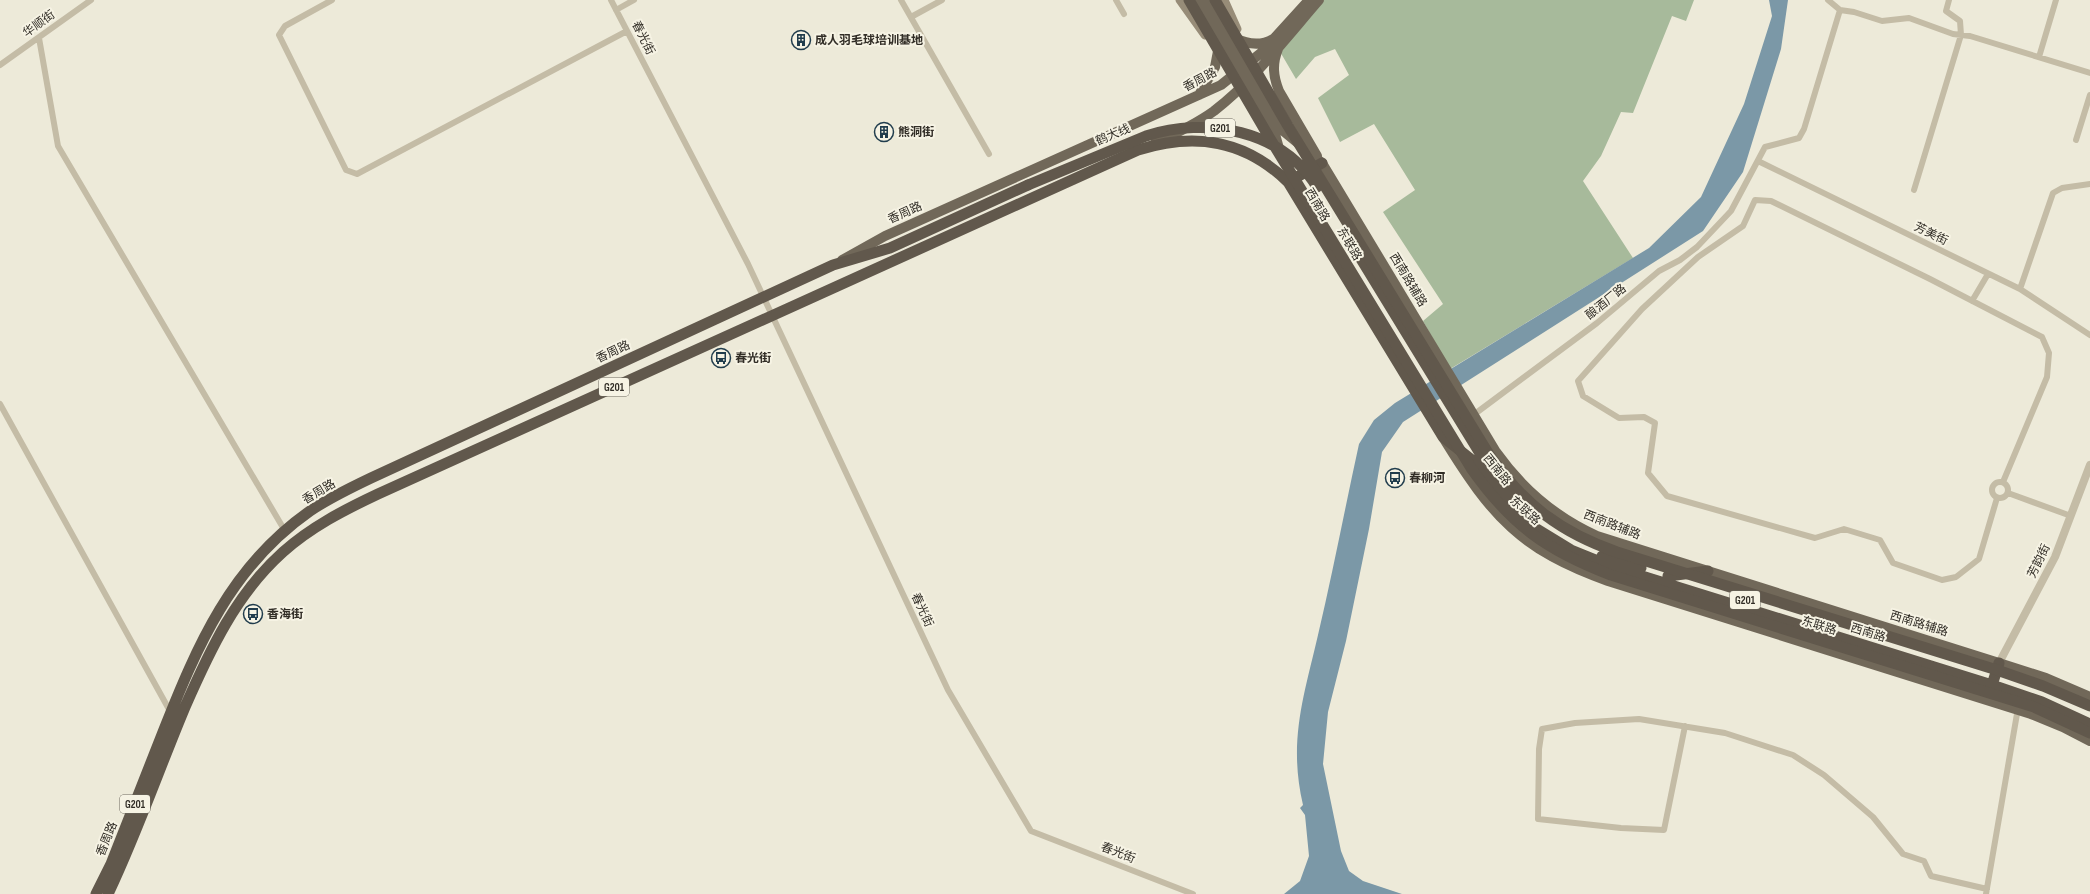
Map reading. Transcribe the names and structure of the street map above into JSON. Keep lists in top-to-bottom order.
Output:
{
  "streets": {
    "highway": [
      "香周路",
      "G201",
      "鹤大线",
      "西南路",
      "东联路"
    ],
    "main road": ["西南路辅路"],
    "street": [
      "华顺街",
      "春光街",
      "芳美街",
      "酿酒厂路",
      "芳韵街"
    ]
  },
  "crossings": [
    ["春光街", "香周路"],
    ["香周路", "鹤大线"],
    ["香周路", "西南路辅路"],
    ["鹤大线", "西南路"],
    ["西南路", "西南路辅路"],
    ["西南路", "酿酒厂路"],
    ["芳美街", "酿酒厂路"],
    ["西南路辅路", "酿酒厂路"],
    ["西南路辅路", "芳韵街"]
  ],
  "places": {
    "building": ["成人羽毛球培训基地", "熊洞街"],
    "bus stop": ["春光街", "春柳河", "香海街"]
  }
}
